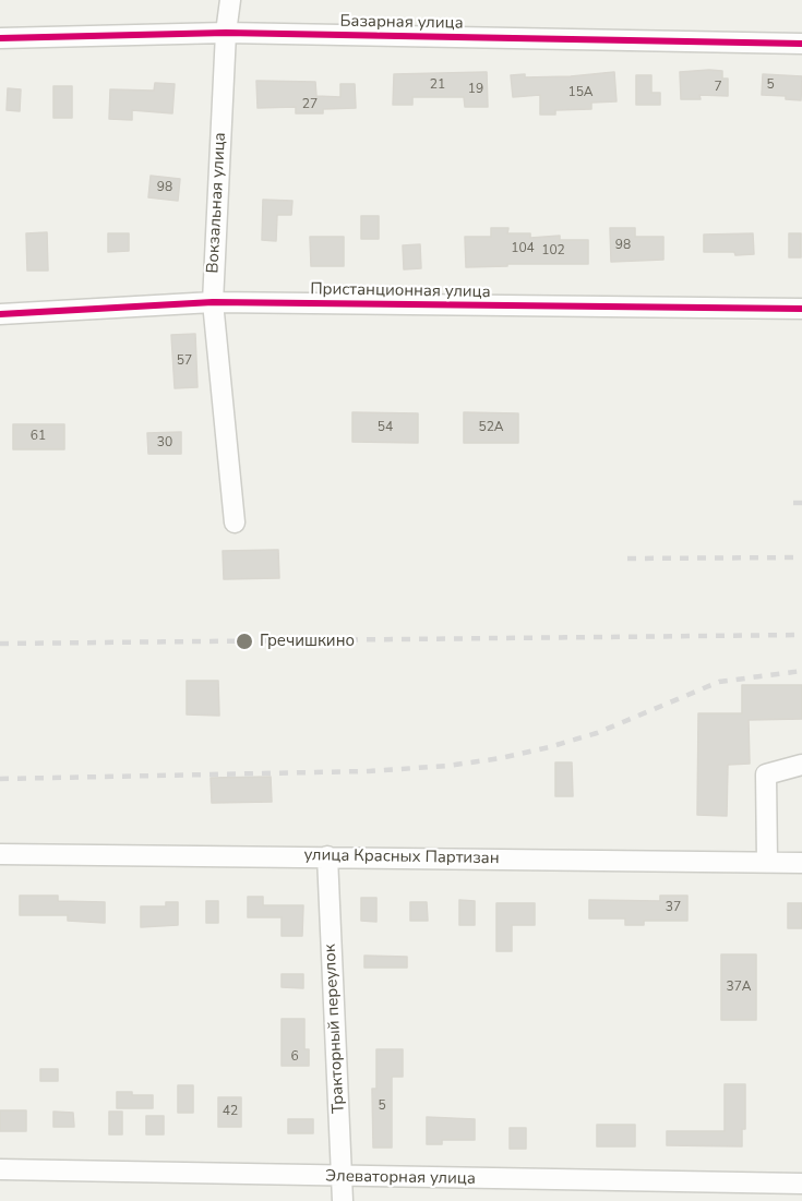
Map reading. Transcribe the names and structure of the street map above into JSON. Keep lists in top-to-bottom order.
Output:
{
  "streets": {
    "street": [
      "Базарная улица",
      "Вокзальная улица",
      "Пристанционная улица",
      "улица Красных Партизан",
      "Тракторный переулок",
      "Элеваторная улица"
    ]
  },
  "crossings": [
    ["Базарная улица", "Вокзальная улица"],
    ["Вокзальная улица", "Пристанционная улица"],
    ["улица Красных Партизан", "Тракторный переулок"],
    ["Тракторный переулок", "Элеваторная улица"]
  ],
  "places": ["Гречишкино"],
  "house_numbers": [
    "21",
    "5",
    "7",
    "19",
    "15А",
    "27",
    "98",
    "98",
    "104",
    "102",
    "57",
    "54",
    "52А",
    "61",
    "30",
    "37",
    "37А",
    "6",
    "5",
    "42"
  ]
}
